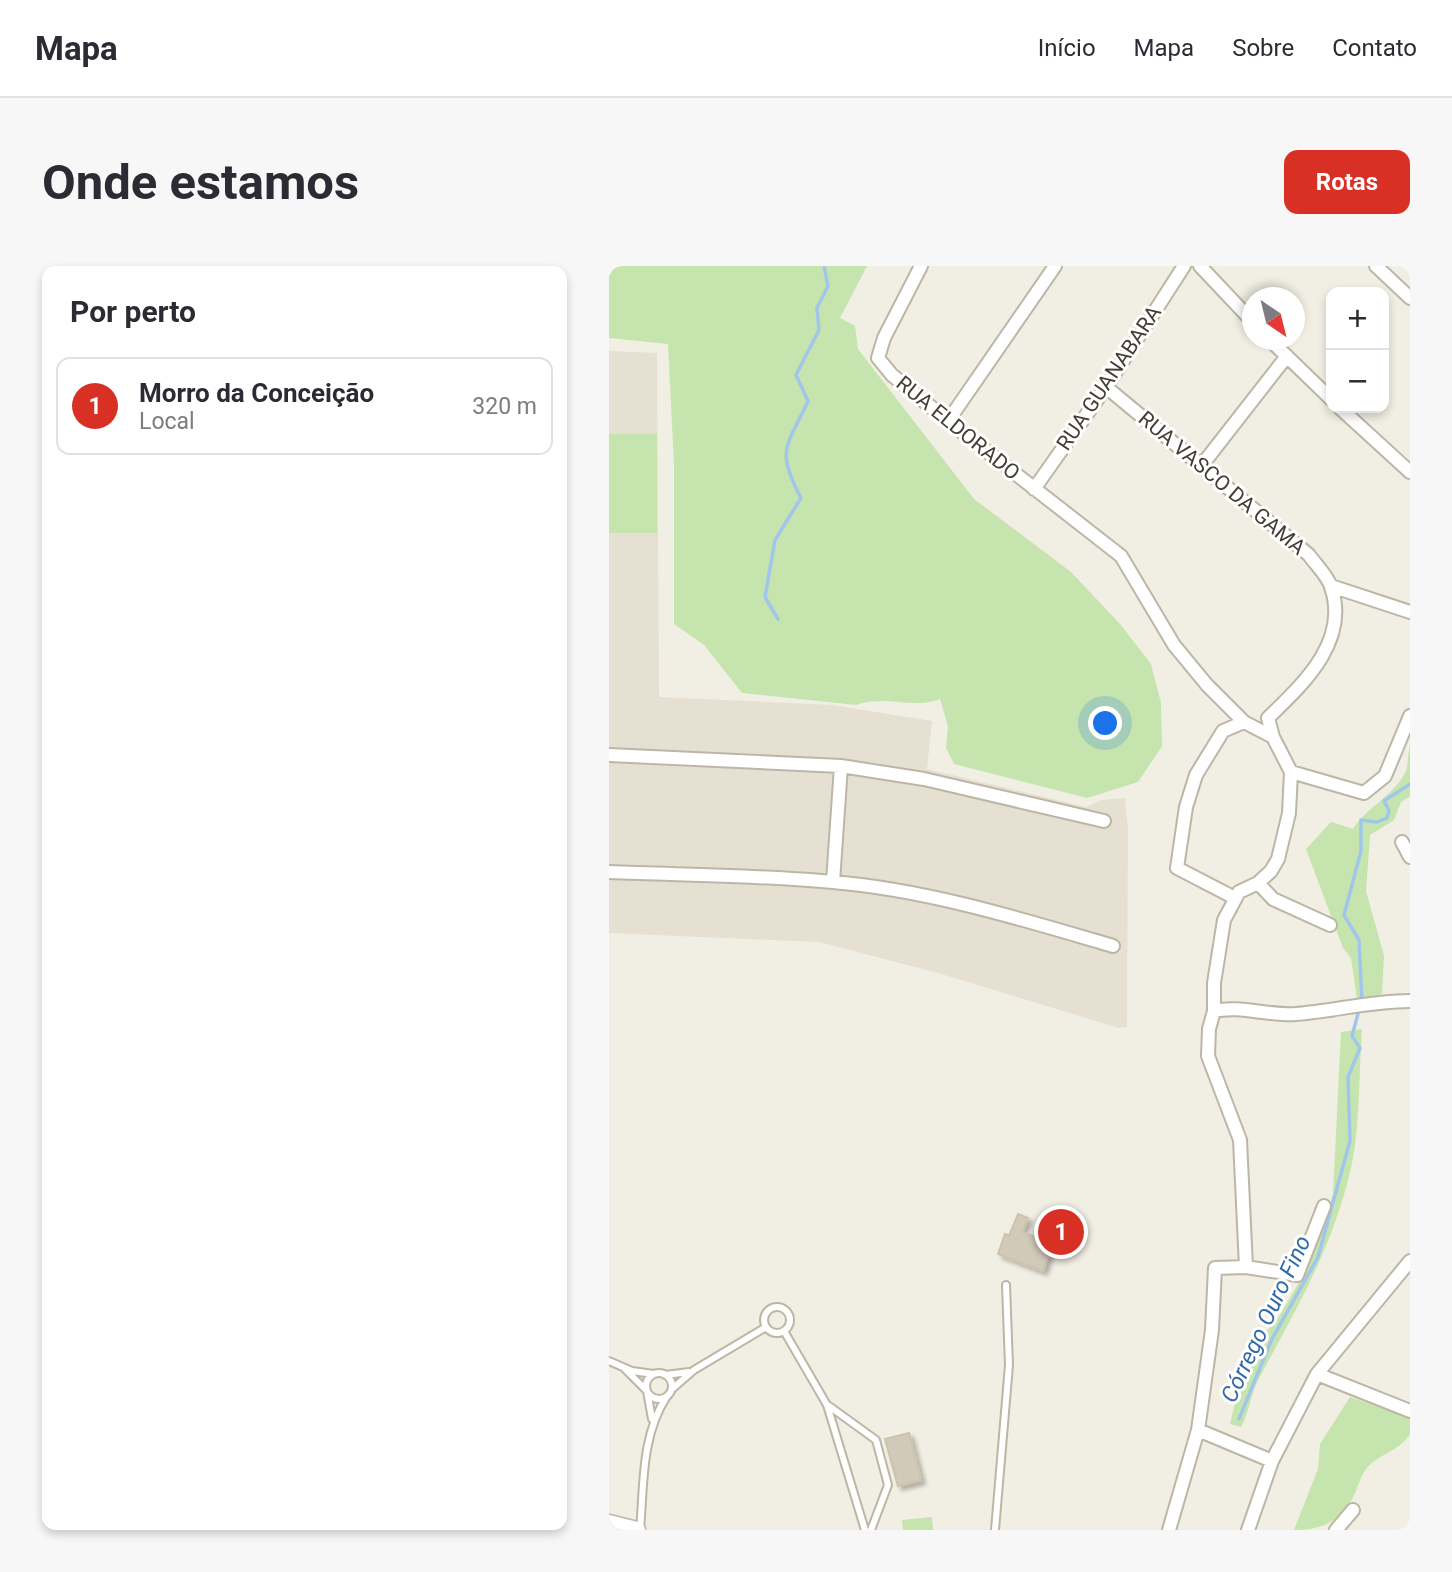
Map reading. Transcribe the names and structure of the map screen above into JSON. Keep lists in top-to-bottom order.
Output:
{
  "streets": {
    "street": ["RUA GUANABARA", "RUA ELDORADO", "RUA VASCO DA GAMA"]
  },
  "crossings": [
    ["RUA GUANABARA", "RUA ELDORADO"],
    ["RUA GUANABARA", "RUA VASCO DA GAMA"]
  ],
  "water": ["Córrego Ouro Fino"],
  "north": "bottom right",
  "page": {
    "header": "Mapa",
    "nav": [
      "Início",
      "Mapa",
      "Sobre",
      "Contato"
    ],
    "buttons": "Rotas",
    "title": "Onde estamos",
    "heading": "Por perto",
    "map_buttons": ["+", "−"],
    "list": [
      {
        "mark": "1",
        "name": "Morro da Conceição",
        "note": "Local",
        "value": "320 m"
      }
    ],
    "pins": "1"
  }
}
